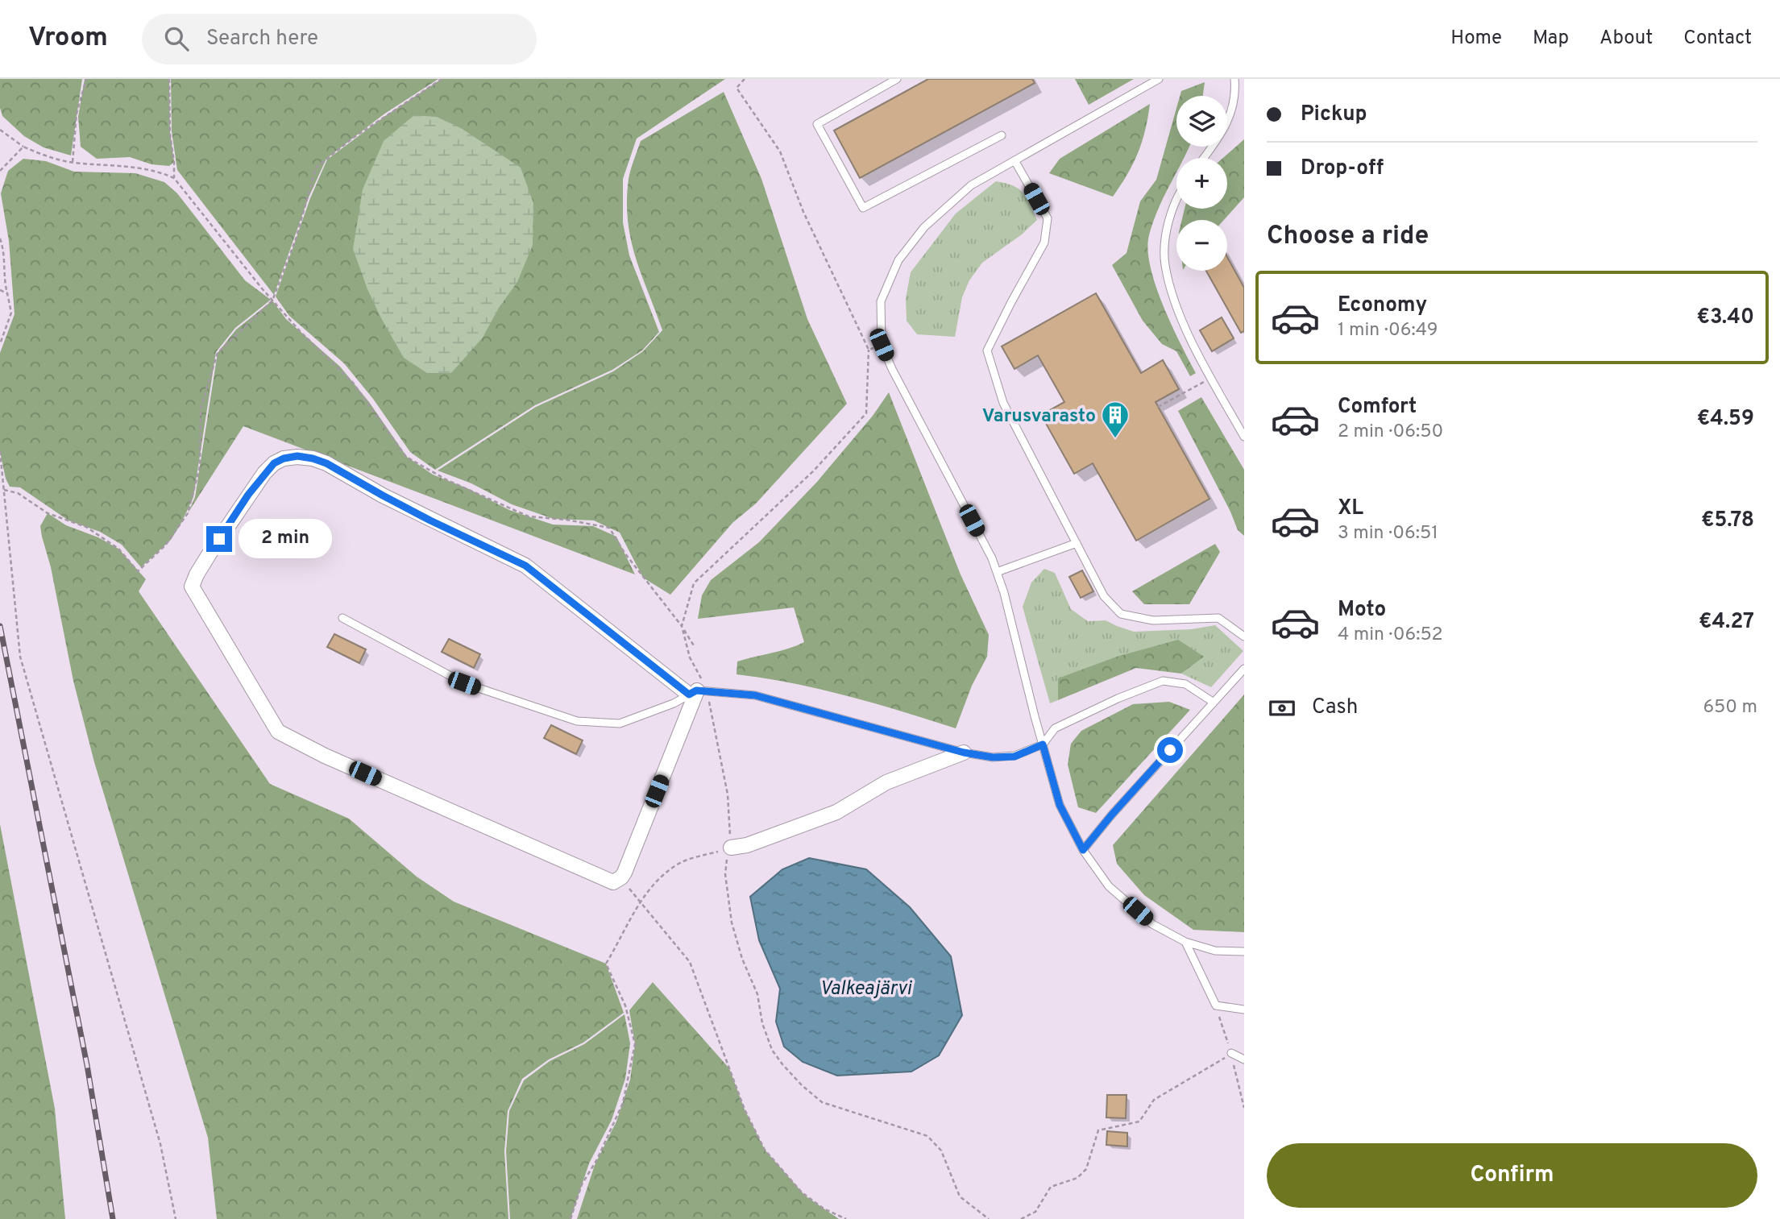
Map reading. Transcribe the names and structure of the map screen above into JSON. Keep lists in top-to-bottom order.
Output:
{
  "water": ["Valkeajärvi"],
  "places": {
    "building": ["Varusvarasto"]
  },
  "page": {
    "header": "Vroom",
    "search": "Search here",
    "nav": [
      "Home",
      "Map",
      "About",
      "Contact"
    ],
    "banner": ["Pickup", "Drop-off"],
    "map_buttons": ["+", "−"],
    "heading": "Choose a ride",
    "list": [
      {
        "name": "Economy",
        "note": "1 min · 06:49",
        "value": "€3.40"
      },
      {
        "name": "Comfort",
        "note": "2 min · 06:50",
        "value": "€4.59"
      },
      {
        "name": "XL",
        "note": "3 min · 06:51",
        "value": "€5.78"
      },
      {
        "name": "Moto",
        "note": "4 min · 06:52",
        "value": "€4.27"
      }
    ],
    "bubble": "2 min",
    "pay": ["Cash", "650 m"],
    "buttons": "Confirm"
  }
}
